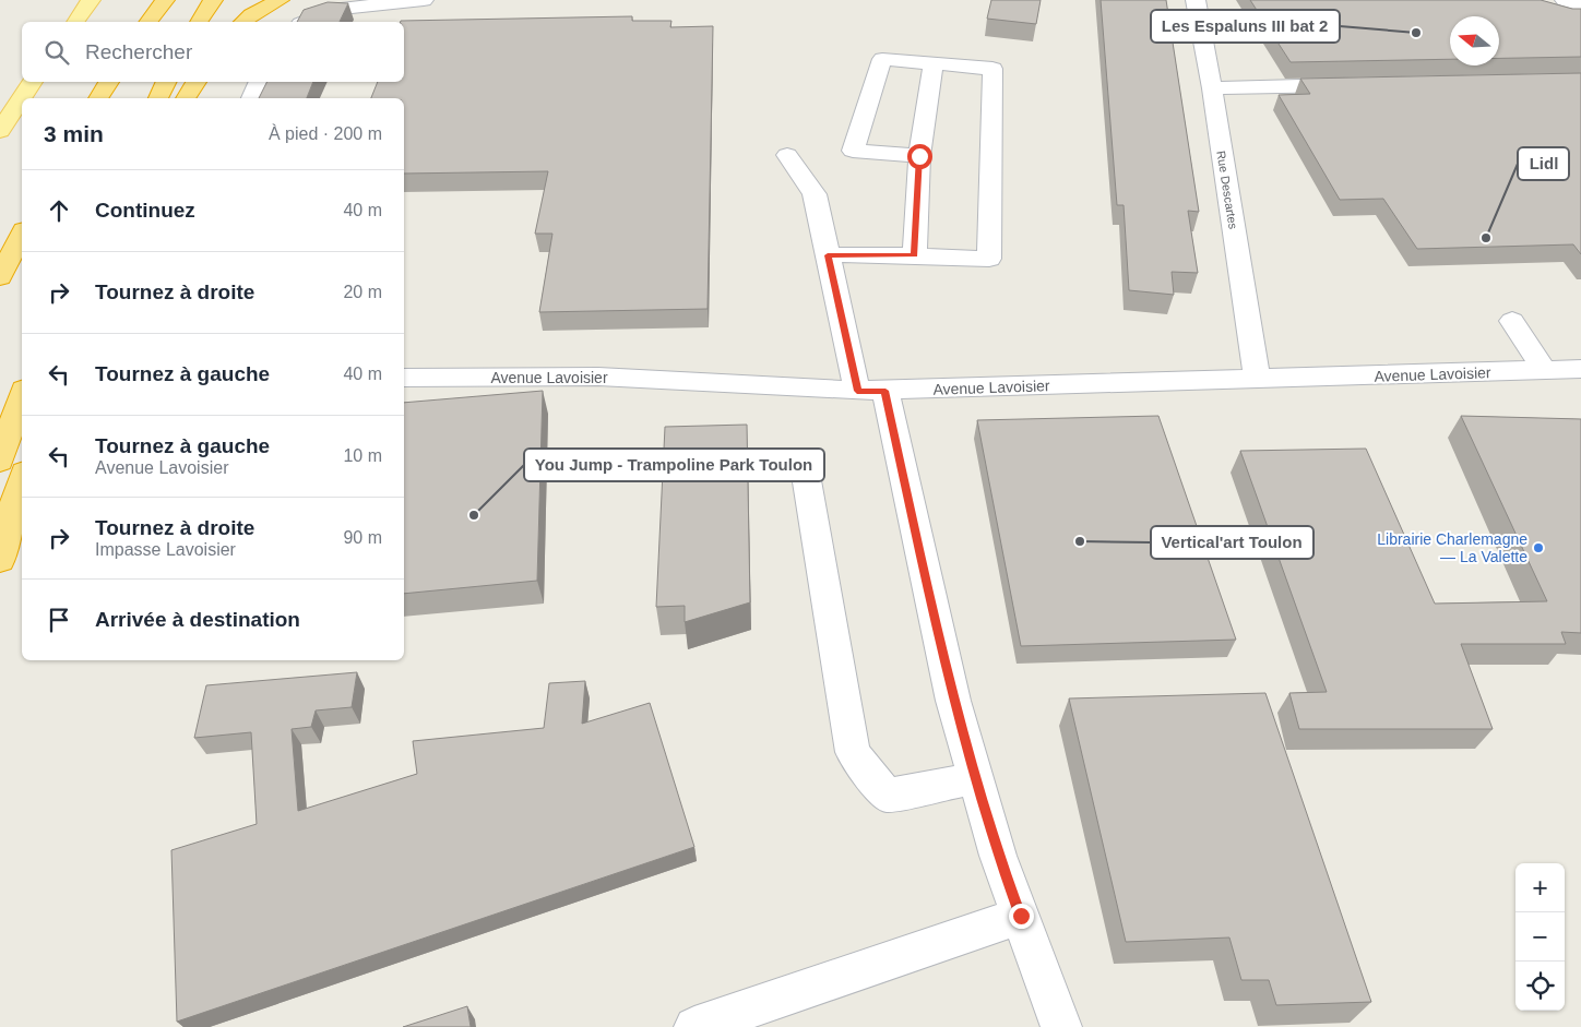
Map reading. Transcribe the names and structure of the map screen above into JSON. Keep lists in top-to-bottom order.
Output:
{
  "streets": {
    "street": ["Rue Descartes", "Avenue Lavoisier"]
  },
  "crossings": [
    ["Rue Descartes", "Avenue Lavoisier"]
  ],
  "places": [
    "Les Espaluns III bat 2",
    "Lidl",
    "You Jump - Trampoline Park Toulon",
    "Vertical'art Toulon",
    "Librairie Charlemagne — La Valette"
  ],
  "north": "left",
  "page": {
    "search": "Rechercher",
    "heading": ["3 min", "À pied · 200 m"],
    "list": [
      ["Continuez", "40 m"],
      ["Tournez à droite", "20 m"],
      ["Tournez à gauche", "40 m"],
      ["Tournez à gauche", "Avenue Lavoisier", "10 m"],
      ["Tournez à droite", "Impasse Lavoisier", "90 m"],
      "Arrivée à destination"
    ],
    "map_buttons": ["+", "−"]
  }
}
